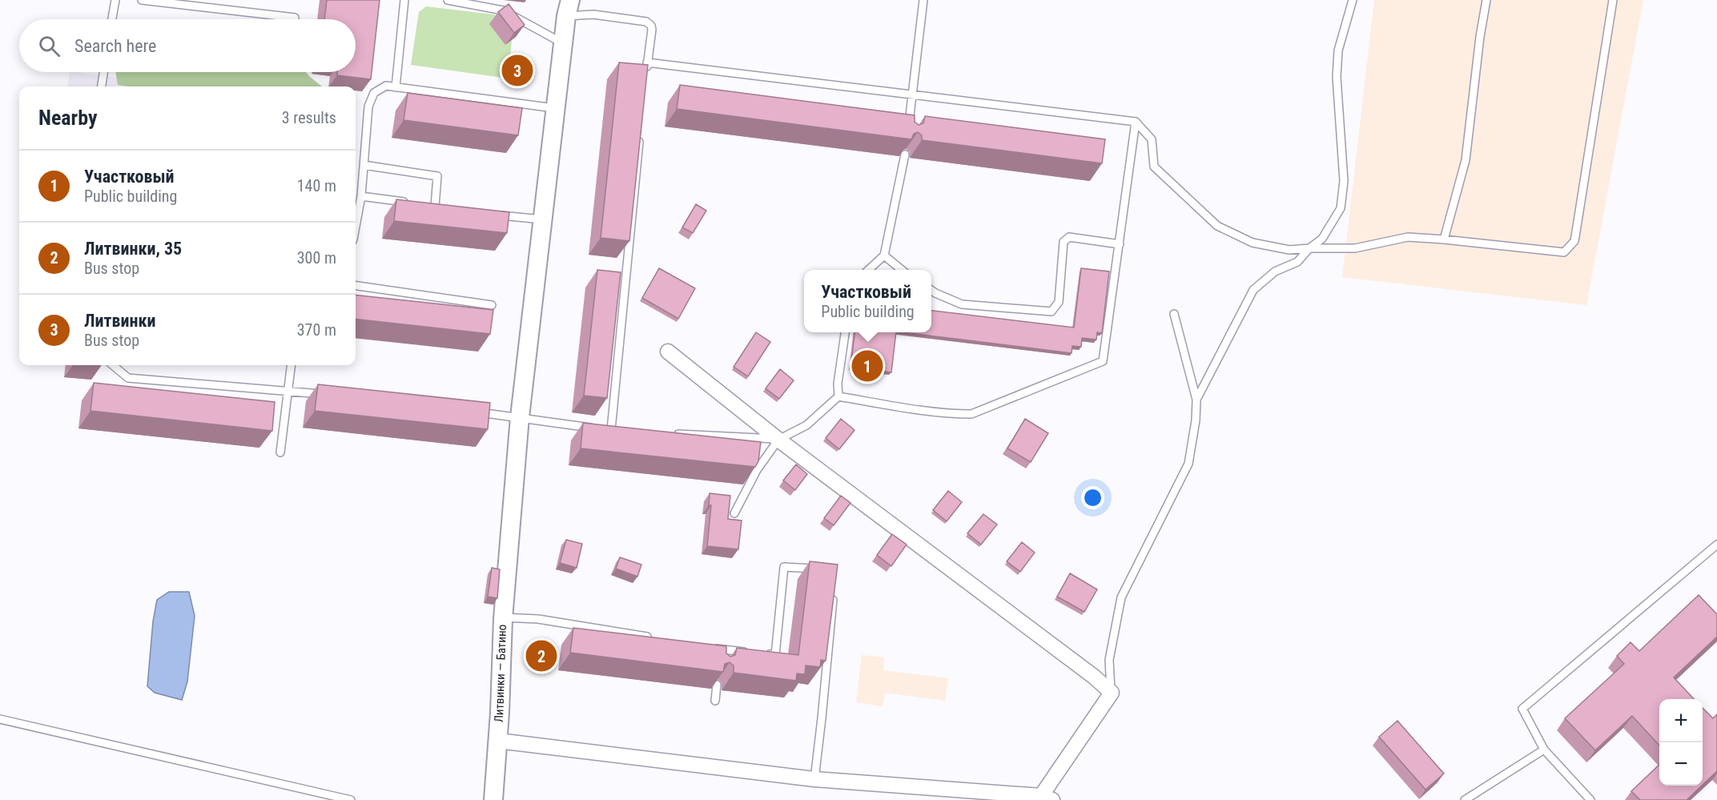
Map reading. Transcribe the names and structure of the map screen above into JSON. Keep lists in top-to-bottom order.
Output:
{
  "streets": {
    "street": ["Литвинки — Батино"]
  },
  "page": {
    "search": "Search here",
    "pins": ["3", "1", "2"],
    "heading": ["Nearby", "3 results"],
    "list": [
      {
        "mark": "1",
        "name": "Участковый",
        "note": "Public building",
        "value": "140 m"
      },
      {
        "mark": "2",
        "name": "Литвинки, 35",
        "note": "Bus stop",
        "value": "300 m"
      },
      {
        "mark": "3",
        "name": "Литвинки",
        "note": "Bus stop",
        "value": "370 m"
      }
    ],
    "popup": ["Участковый", "Public building"],
    "map_buttons": ["+", "−"]
  }
}
